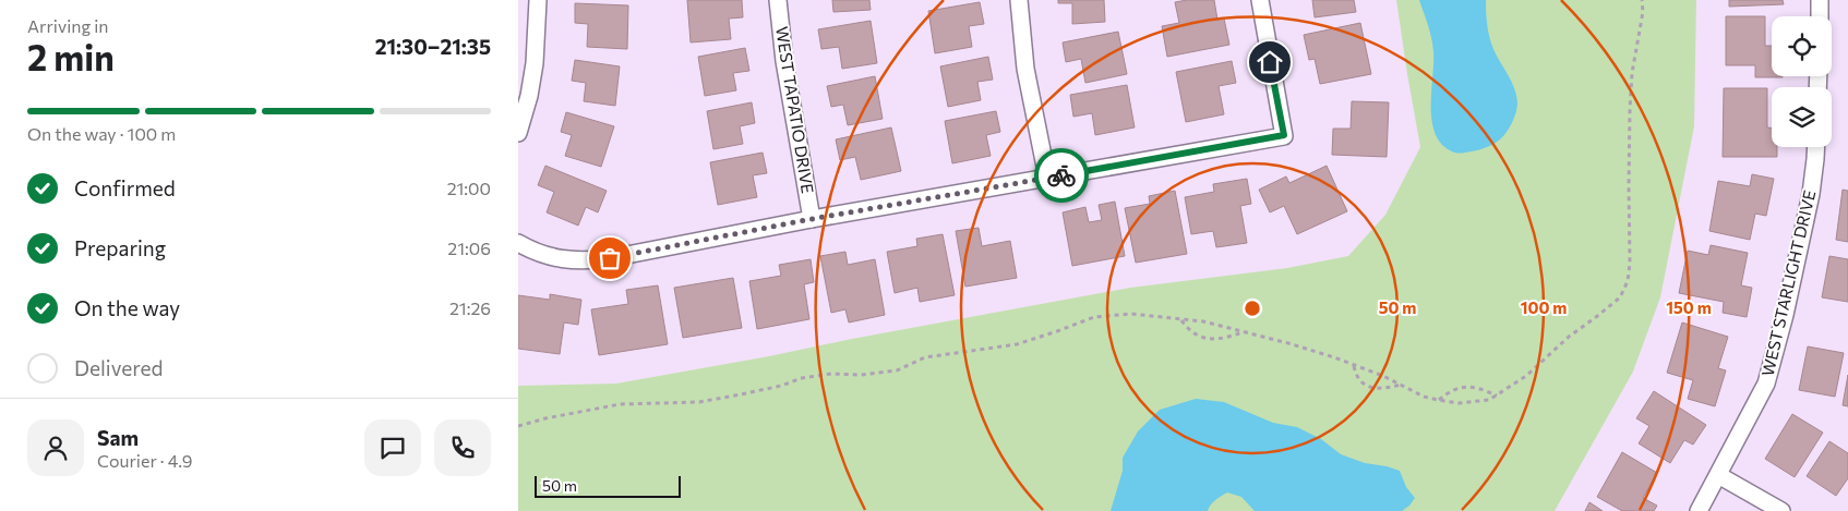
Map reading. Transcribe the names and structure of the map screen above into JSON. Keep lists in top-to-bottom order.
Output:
{
  "streets": {
    "street": ["WEST TAPATIO DRIVE", "WEST STARLIGHT DRIVE"]
  },
  "scale_bar": "50 m",
  "page": {
    "heading": ["2 min", "Arriving in", "21:30–21:35"],
    "panel": ["Sam", "Courier · 4.9"],
    "bar": "On the way · 100 m",
    "list": [
      ["Confirmed", "21:00"],
      ["Preparing", "21:06"],
      ["On the way", "21:26"],
      "Delivered"
    ],
    "scale": "50 m"
  },
  "rings": ["50 m", "100 m", "150 m"]
}
